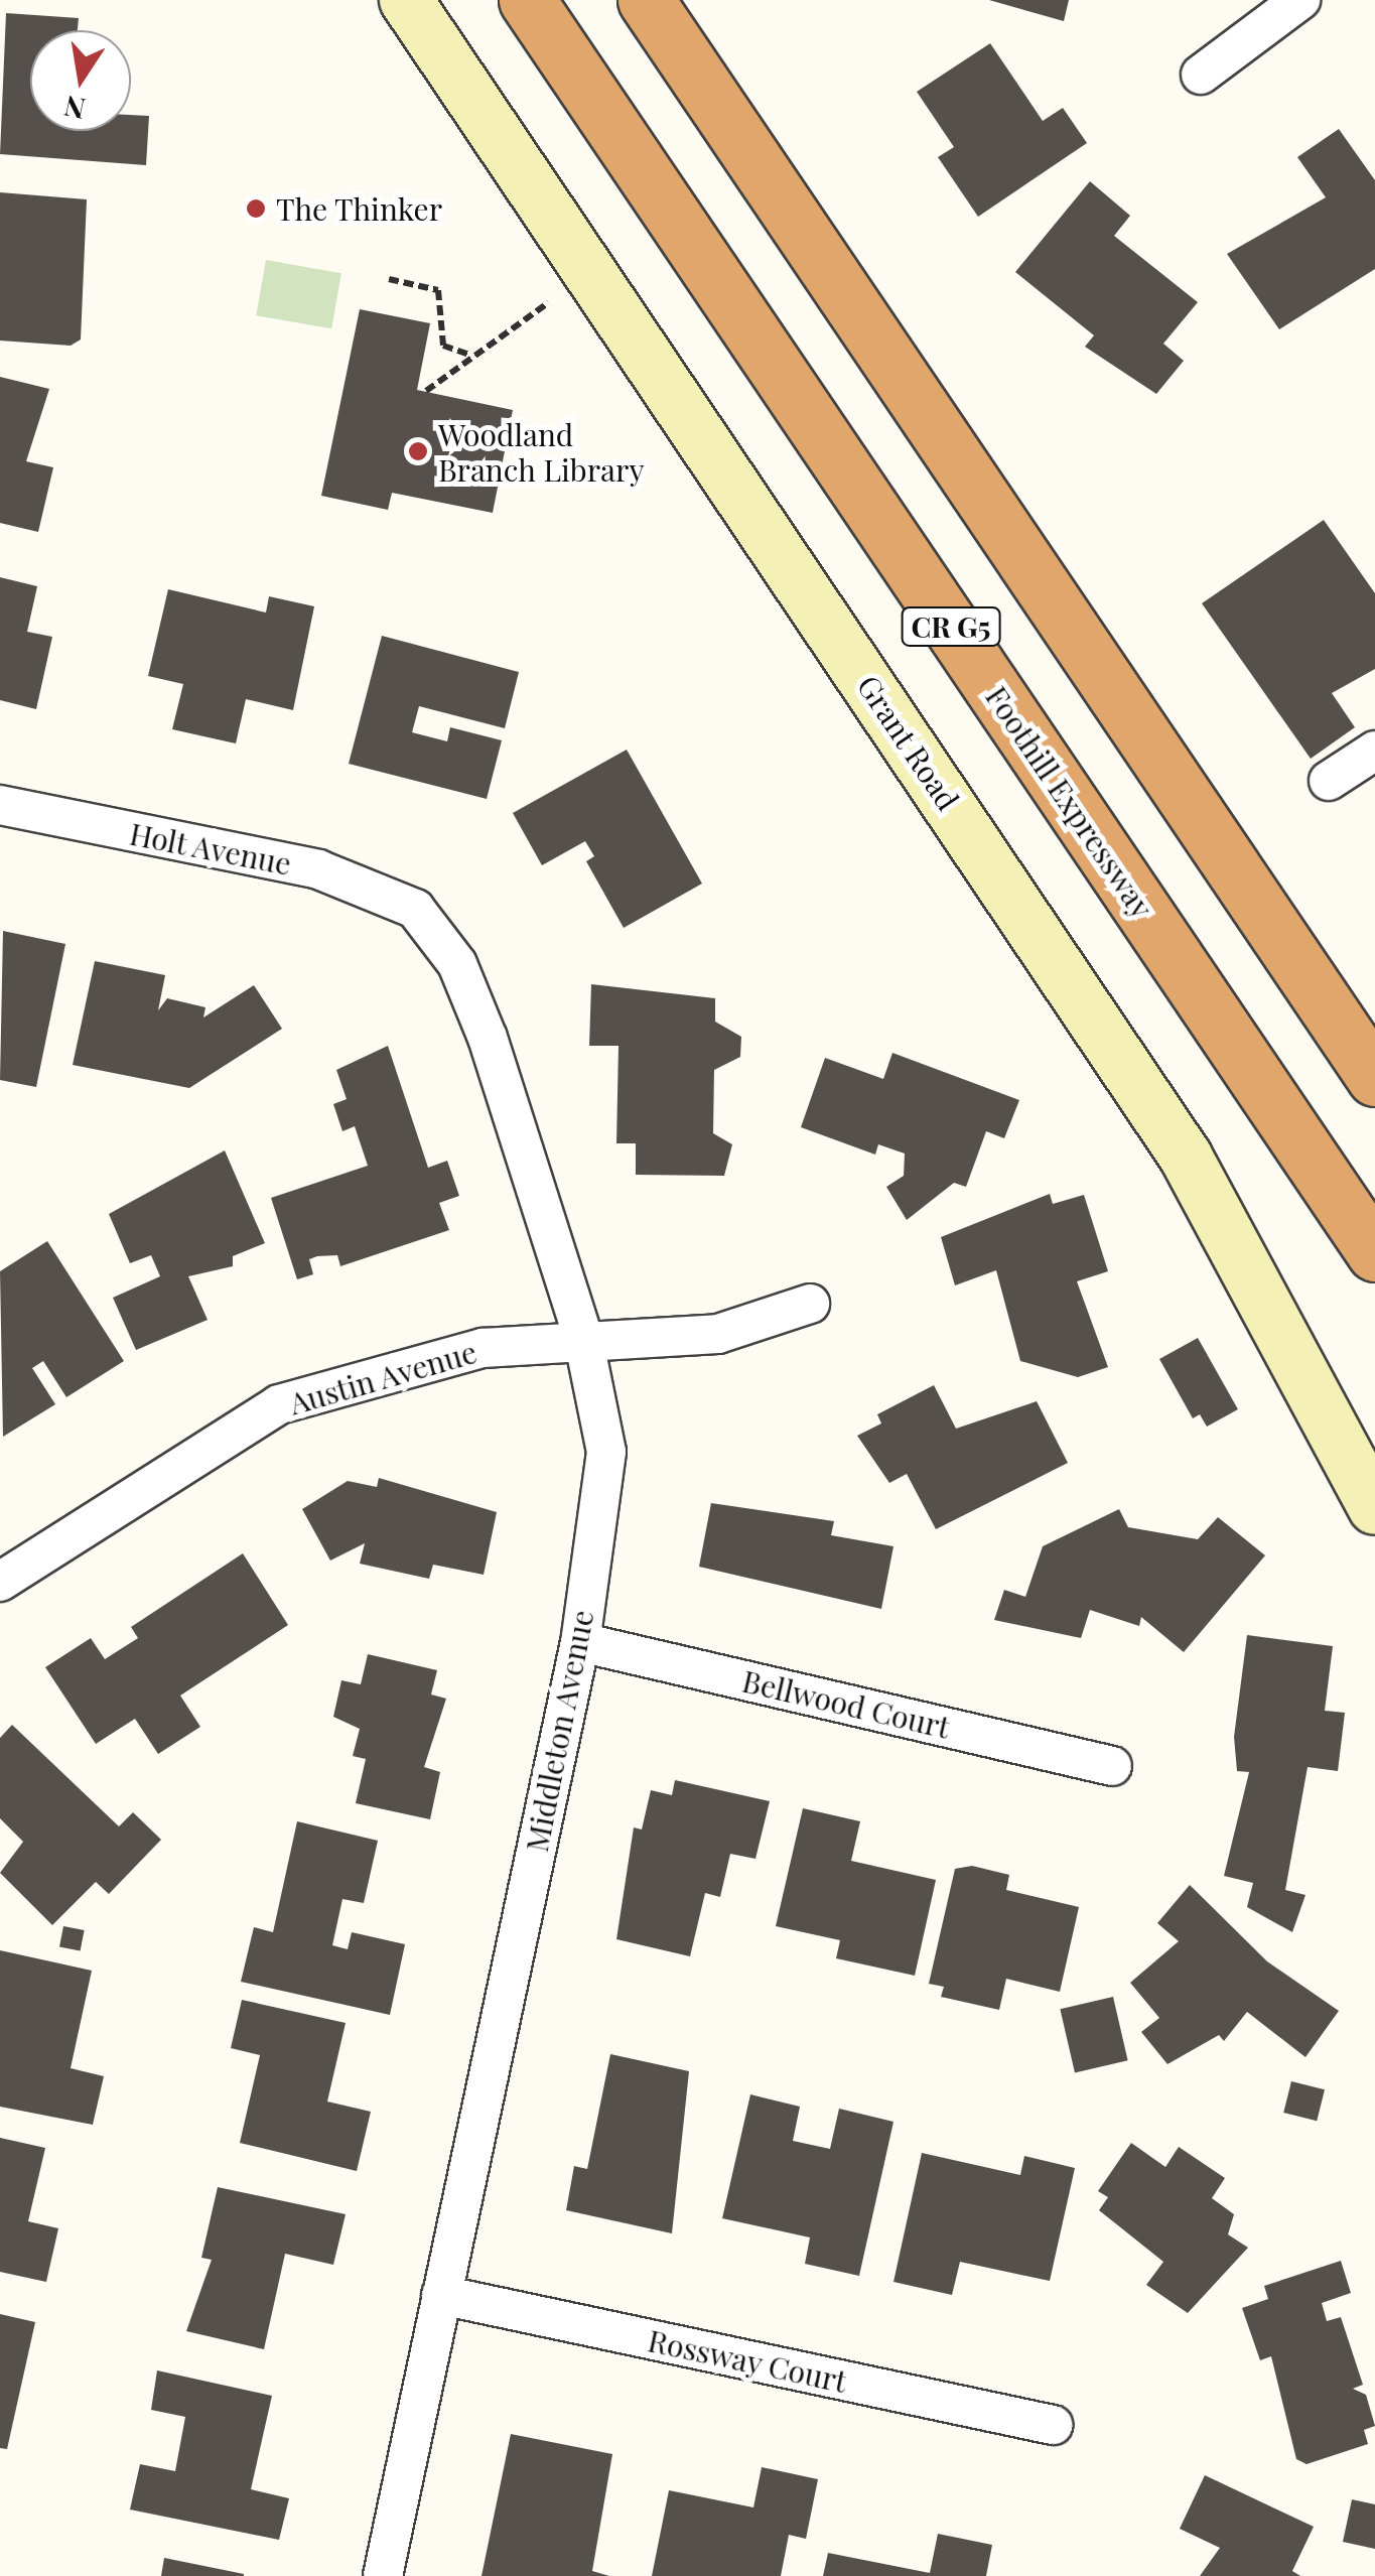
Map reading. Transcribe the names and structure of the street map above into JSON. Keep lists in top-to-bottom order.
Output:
{
  "streets": {
    "highway": ["CR G5", "Foothill Expressway"],
    "street": [
      "Grant Road",
      "Holt Avenue",
      "Austin Avenue",
      "Bellwood Court",
      "Middleton Avenue",
      "Rossway Court"
    ]
  },
  "crossings": [
    ["Holt Avenue", "Middleton Avenue"],
    ["Austin Avenue", "Middleton Avenue"],
    ["Bellwood Court", "Middleton Avenue"],
    ["Middleton Avenue", "Rossway Court"]
  ],
  "places": ["The Thinker", "Woodland Branch Library"],
  "north": "bottom"
}
